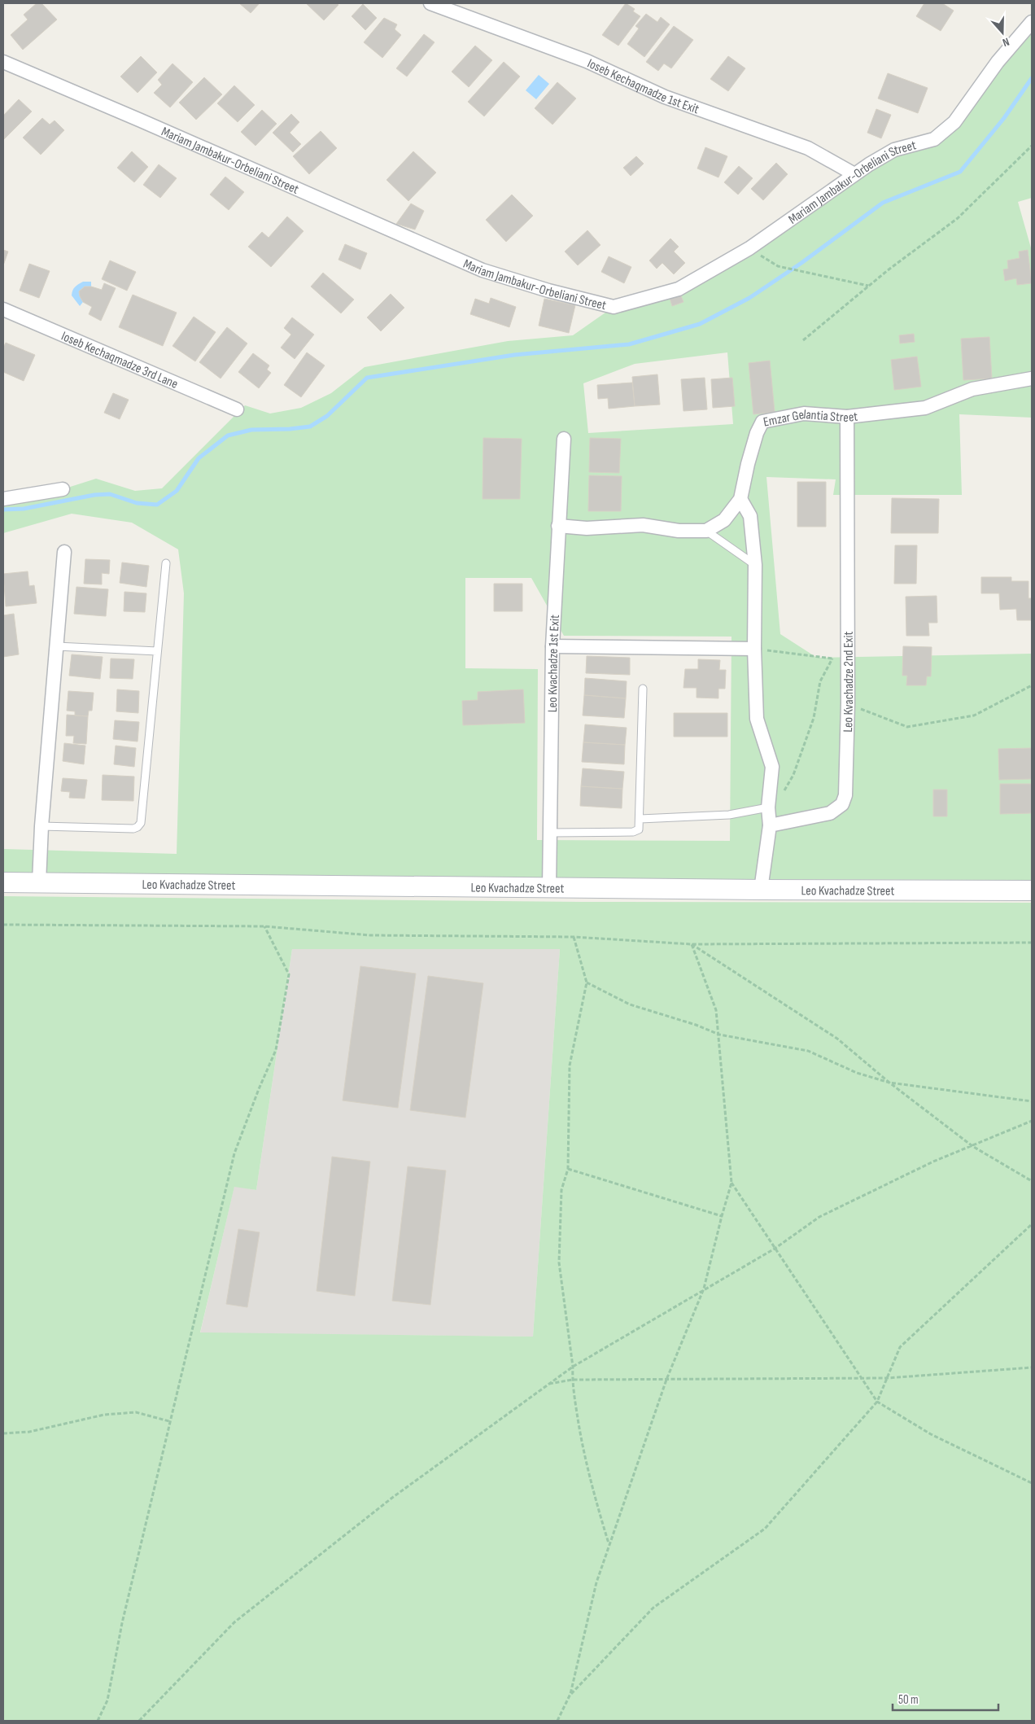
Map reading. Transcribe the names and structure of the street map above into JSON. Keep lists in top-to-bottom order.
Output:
{
  "streets": {
    "main road": ["Leo Kvachadze Street"],
    "street": [
      "Ioseb Kechaqmadze 1st Exit",
      "Mariam Jambakur-Orbeliani Street",
      "Ioseb Kechaqmadze 3rd Lane",
      "Emzar Gelantia Street",
      "Leo Kvachadze 1st Exit",
      "Leo Kvachadze 2nd Exit"
    ]
  },
  "crossings": [
    ["Ioseb Kechaqmadze 1st Exit", "Mariam Jambakur-Orbeliani Street"],
    ["Emzar Gelantia Street", "Leo Kvachadze 2nd Exit"],
    ["Leo Kvachadze 1st Exit", "Leo Kvachadze Street"]
  ],
  "scale_bar": "50 m",
  "north": "bottom"
}
